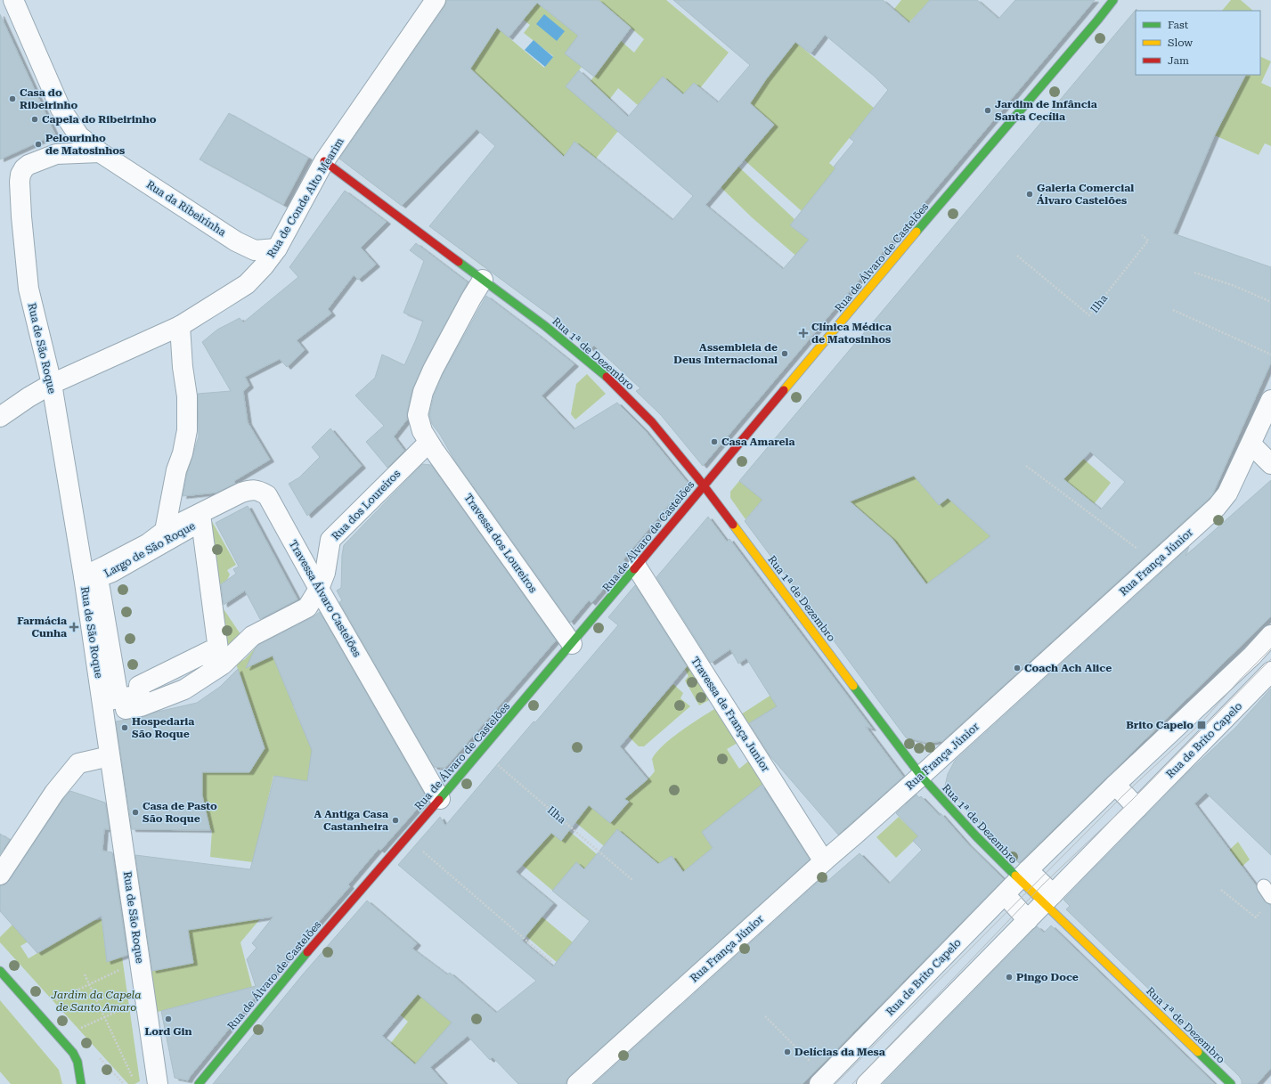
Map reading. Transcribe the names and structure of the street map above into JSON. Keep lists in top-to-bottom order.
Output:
{
  "streets": {
    "street": [
      "Rua de Conde Alto Mearim",
      "Rua da Ribeirinha",
      "Rua de Álvaro de Castelões",
      "Rua de São Roque",
      "Rua 1ª de Dezembro",
      "Rua dos Loureiros",
      "Travessa dos Loureiros",
      "Largo de São Roque",
      "Rua França Júnior",
      "Travessa Álvaro Castelões",
      "Travessa de França Junior",
      "Rua de Brito Capelo"
    ],
    "path": ["Ilha"]
  },
  "crossings": [
    ["Rua de Conde Alto Mearim", "Rua da Ribeirinha"],
    ["Rua de Conde Alto Mearim", "Rua de São Roque"],
    ["Rua de Conde Alto Mearim", "Rua 1ª de Dezembro"],
    ["Rua da Ribeirinha", "Rua de São Roque"],
    ["Rua de Álvaro de Castelões", "Ilha"],
    ["Rua de Álvaro de Castelões", "Rua 1ª de Dezembro"],
    ["Rua de Álvaro de Castelões", "Travessa dos Loureiros"],
    ["Rua de Álvaro de Castelões", "Travessa Álvaro Castelões"],
    ["Rua de Álvaro de Castelões", "Travessa de França Junior"],
    ["Rua de São Roque", "Rua dos Loureiros"],
    ["Rua de São Roque", "Travessa Álvaro Castelões"],
    ["Rua 1ª de Dezembro", "Rua França Júnior"],
    ["Rua 1ª de Dezembro", "Rua de Brito Capelo"],
    ["Rua dos Loureiros", "Travessa dos Loureiros"],
    ["Rua dos Loureiros", "Travessa Álvaro Castelões"],
    ["Rua França Júnior", "Travessa de França Junior"]
  ],
  "parks": ["Jardim da Capela de Santo Amaro"],
  "places": {
    "other": [
      "Casa do Ribeirinho",
      "Jardim de Infância Santa Cecília",
      "Capela do Ribeirinho",
      "Pelourinho de Matosinhos",
      "Galeria Comercial Álvaro Castelões",
      "Assembleia de Deus Internacional",
      "Casa Amarela",
      "Coach Ach Alice",
      "Hospedaria São Roque",
      "Casa de Pasto São Roque",
      "A Antiga Casa Castanheira",
      "Pingo Doce",
      "Lord Gin",
      "Delícias da Mesa"
    ],
    "health": ["Clínica Médica de Matosinhos", "Farmácia Cunha"],
    "transit": ["Brito Capelo"]
  },
  "legend": ["Fast", "Slow", "Jam"]
}
